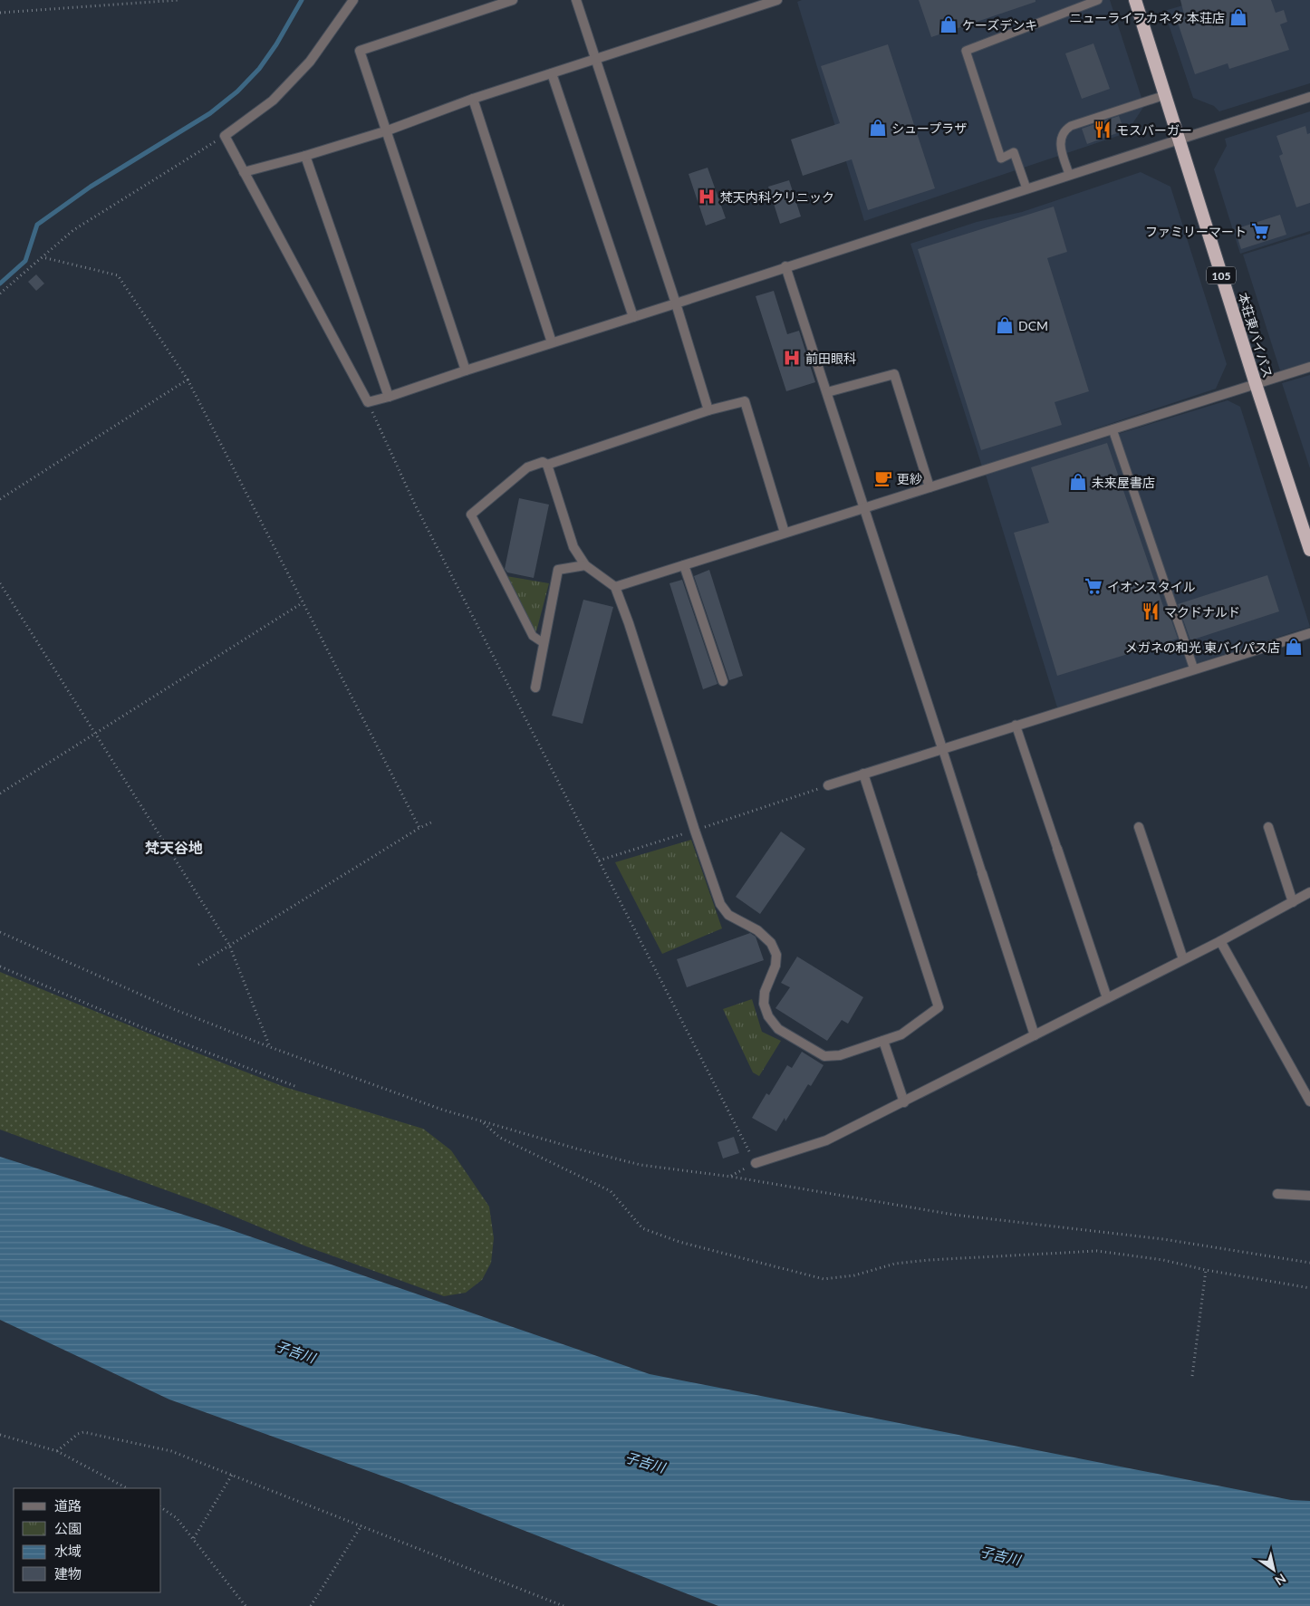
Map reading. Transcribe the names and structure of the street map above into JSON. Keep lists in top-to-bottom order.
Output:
{
  "streets": {
    "highway": ["105", "本荘東バイパス"]
  },
  "districts": ["梵天谷地"],
  "water": ["子吉川"],
  "places": {
    "shop": [
      "ニューライフカネタ 本荘店",
      "ケーズデンキ",
      "シュープラザ",
      "DCM",
      "未来屋書店",
      "メガネの和光 東バイパス店"
    ],
    "restaurant": ["モスバーガー", "マクドナルド"],
    "hospital": ["梵天内科クリニック", "前田眼科"],
    "supermarket": ["ファミリーマート", "イオンスタイル"],
    "cafe": ["更紗"]
  },
  "legend": [
    "道路",
    "公園",
    "水域",
    "建物"
  ],
  "north": "bottom right"
}
